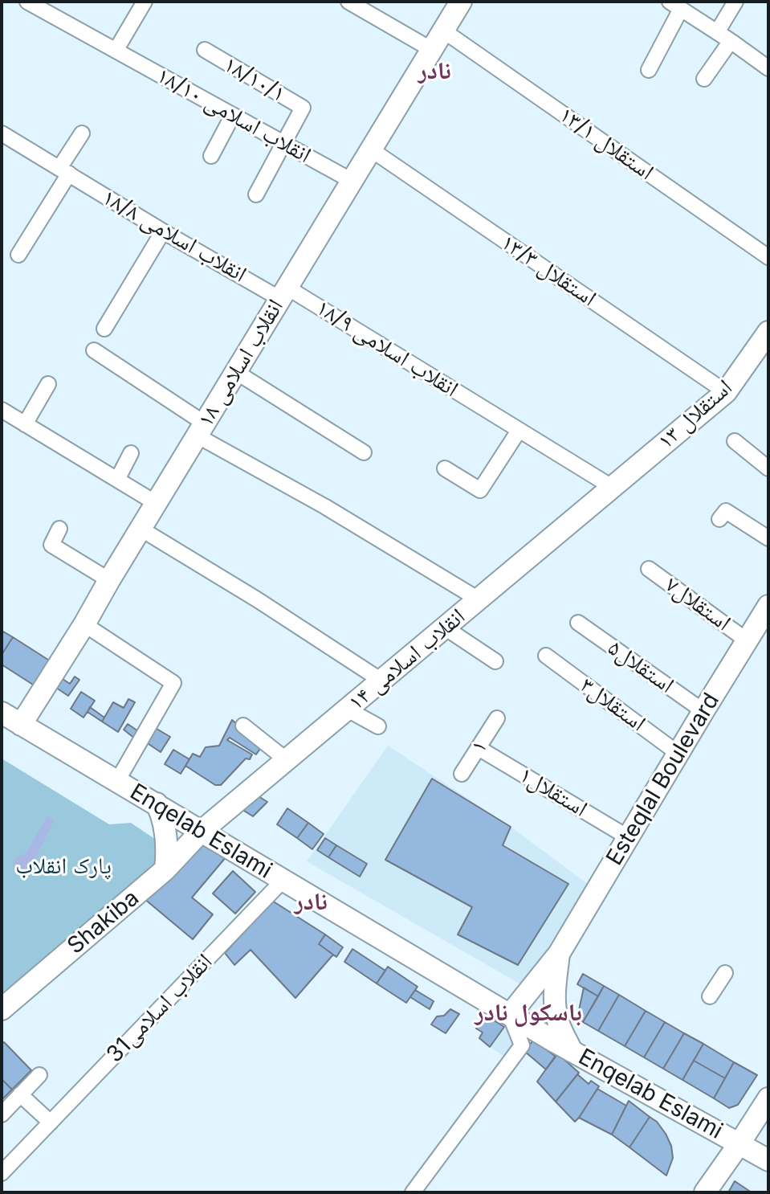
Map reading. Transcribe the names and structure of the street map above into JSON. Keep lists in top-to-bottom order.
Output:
{
  "streets": {
    "street": [
      "۱۸/۱۰/۱",
      "۱۸/۱۰ انقلاب اسلامی",
      "۱۳/۱ استقلال",
      "۱۸/۸ انقلاب اسلامی",
      "۱۳/۳ استقلال",
      "۱۸/۹ انقلاب اسلامی",
      "۱۸ انقلاب اسلامی",
      "۱۳ استقلال",
      "استقلال۷",
      "۱۴ انقلاب اسلامی",
      "استقلال۵",
      "استقلال۳",
      "۱",
      "Esteqlal Boulevard",
      "استقلال۱",
      "Enqelab Eslami",
      "Shakiba",
      "31انقلاب اسلامی"
    ]
  },
  "crossings": [
    ["۱۸/۱۰/۱", "۱۸/۱۰ انقلاب اسلامی"],
    ["۱۸/۱۰ انقلاب اسلامی", "۱۸ انقلاب اسلامی"],
    ["۱۳/۱ استقلال", "۱۸ انقلاب اسلامی"],
    ["۱۸/۸ انقلاب اسلامی", "۱۸/۹ انقلاب اسلامی"],
    ["۱۸/۸ انقلاب اسلامی", "۱۸ انقلاب اسلامی"],
    ["۱۳/۳ استقلال", "۱۸ انقلاب اسلامی"],
    ["۱۳/۳ استقلال", "۱۳ استقلال"],
    ["۱۸/۹ انقلاب اسلامی", "۱۸ انقلاب اسلامی"],
    ["۱۸/۹ انقلاب اسلامی", "۱۳ استقلال"],
    ["۱۸/۹ انقلاب اسلامی", "۱۴ انقلاب اسلامی"],
    ["۱۸ انقلاب اسلامی", "Enqelab Eslami"],
    ["۱۳ استقلال", "۱۴ انقلاب اسلامی"],
    ["استقلال۷", "Esteqlal Boulevard"],
    ["۱۴ انقلاب اسلامی", "Enqelab Eslami"],
    ["۱۴ انقلاب اسلامی", "Shakiba"],
    ["استقلال۵", "Esteqlal Boulevard"],
    ["استقلال۳", "Esteqlal Boulevard"],
    ["۱", "استقلال۱"],
    ["Esteqlal Boulevard", "استقلال۱"],
    ["Esteqlal Boulevard", "Enqelab Eslami"],
    ["Enqelab Eslami", "Shakiba"],
    ["Enqelab Eslami", "31انقلاب اسلامی"]
  ],
  "districts": ["نادر", "نادر", "باسکول نادر"],
  "parks": ["پارک انقلاب"]
}
